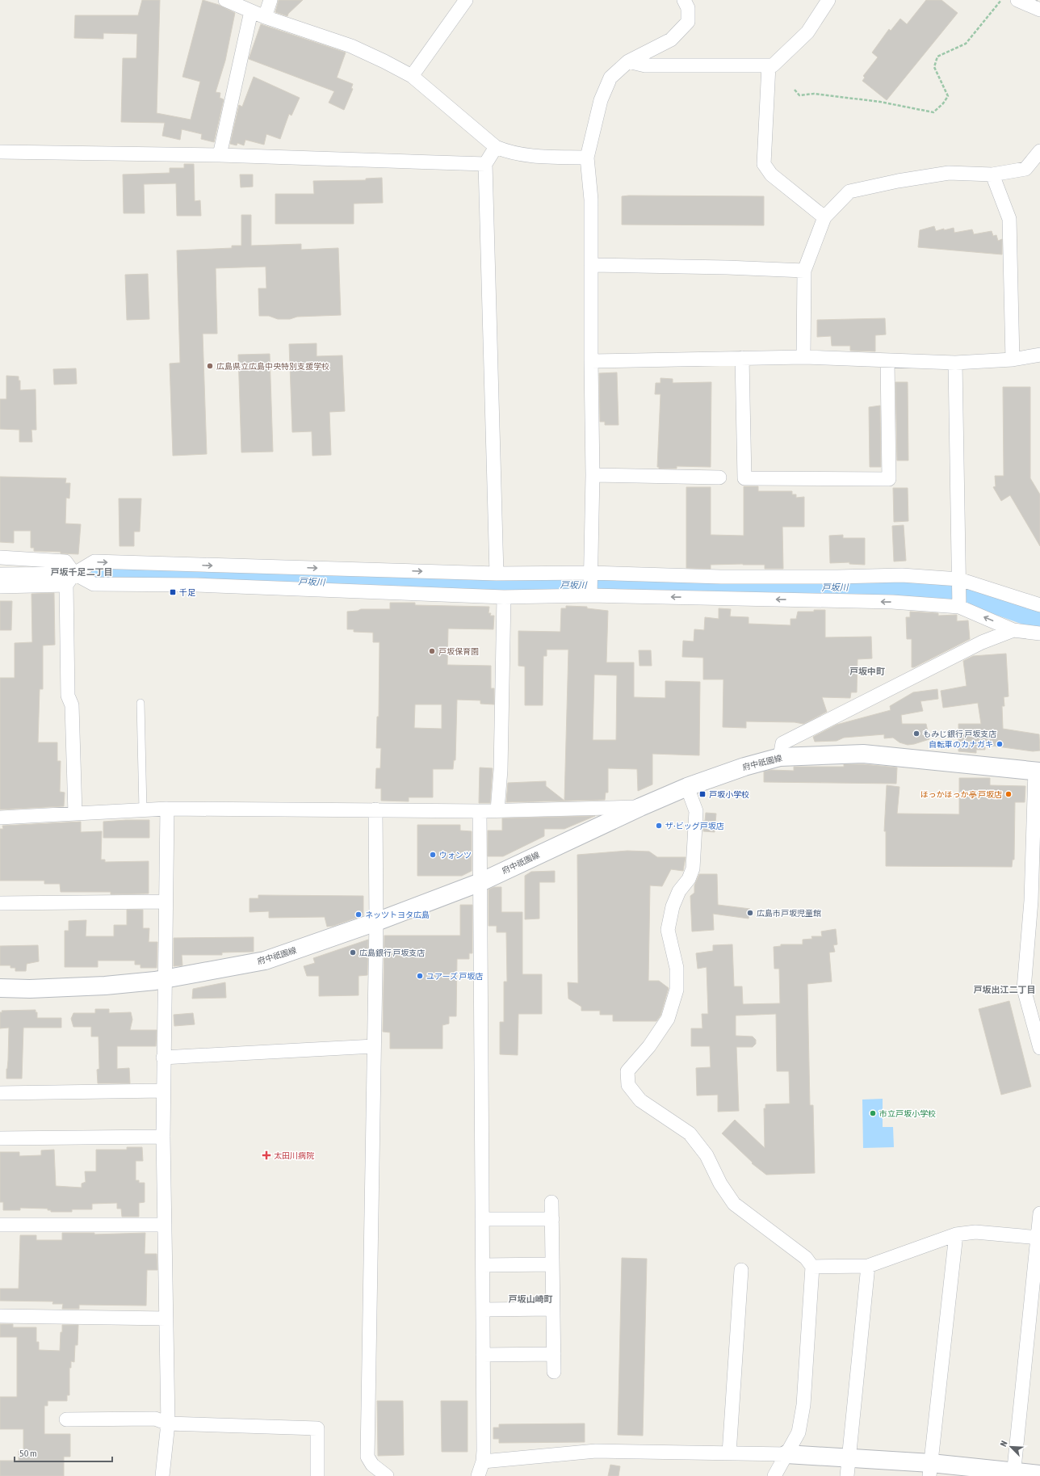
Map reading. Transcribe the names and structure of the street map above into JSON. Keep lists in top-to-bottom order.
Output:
{
  "streets": {
    "main road": ["府中祇園線"]
  },
  "districts": [
    "戸坂千足二丁目",
    "戸坂中町",
    "戸坂出江二丁目",
    "戸坂山崎町"
  ],
  "water": ["戸坂川"],
  "places": {
    "other": [
      "広島県立広島中央特別支援学校",
      "戸坂保育園",
      "もみじ銀行 戸坂支店",
      "自転車のカナガキ",
      "ほっかほっか亭 戸坂店",
      "ザ•ビッグ戸坂店",
      "ウォンツ",
      "広島市戸坂児童館",
      "ネッツトヨタ広島",
      "広島銀行 戸坂支店",
      "ユアーズ 戸坂店",
      "市立戸坂小学校"
    ],
    "transit": ["千足", "戸坂小学校"],
    "health": ["太田川病院"]
  },
  "scale_bar": "50 m",
  "north": "top left"
}
